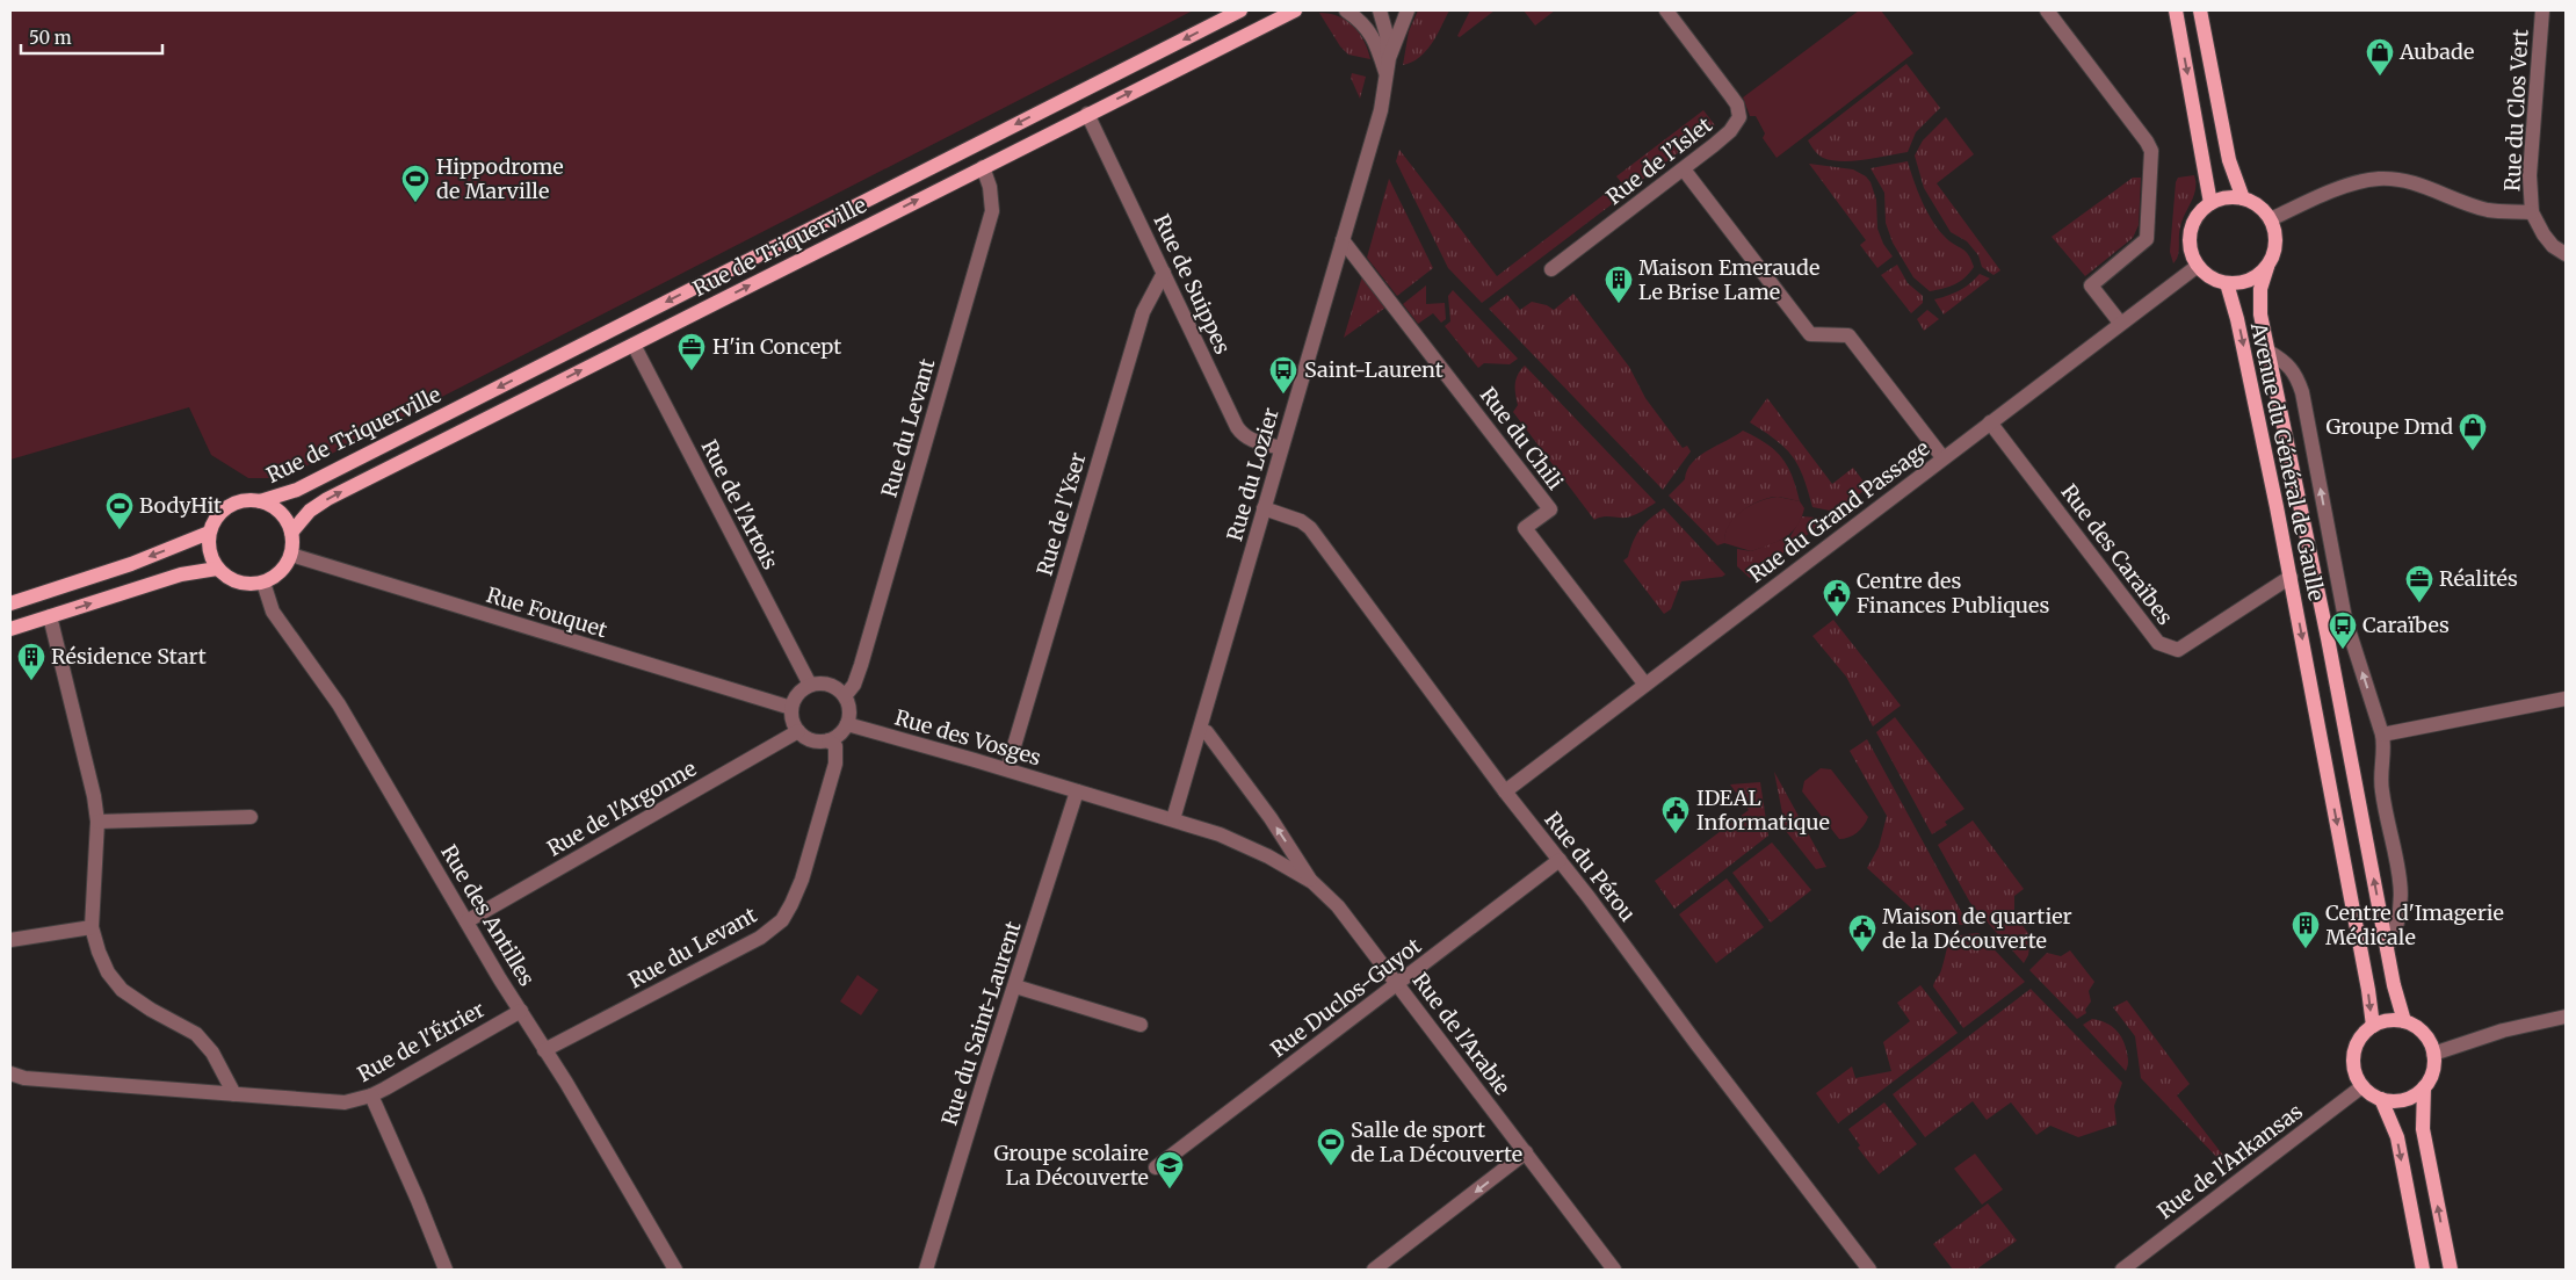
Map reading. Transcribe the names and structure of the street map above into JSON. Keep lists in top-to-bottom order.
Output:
{
  "streets": {
    "main road": ["Rue de Triquerville", "Avenue du Général de Gaulle"],
    "street": [
      "Rue du Clos Vert",
      "Rue de l’Islet",
      "Rue de Suippes",
      "Rue du Levant",
      "Rue du Chili",
      "Rue du Lozier",
      "Rue de l'Artois",
      "Rue du Grand Passage",
      "Rue de l'Yser",
      "Rue des Caraïbes",
      "Rue Fouquet",
      "Rue des Vosges",
      "Rue de l'Argonne",
      "Rue du Pérou",
      "Rue des Antilles",
      "Rue Duclos-Guyot",
      "Rue du Saint-Laurent",
      "Rue de l'Arabie",
      "Rue de l'Étrier",
      "Rue de l'Arkansas"
    ]
  },
  "crossings": [
    ["Rue de Triquerville", "Rue de Suippes"],
    ["Rue de Triquerville", "Rue du Levant"],
    ["Rue de Triquerville", "Rue de l'Artois"],
    ["Rue de Triquerville", "Rue Fouquet"],
    ["Rue de Triquerville", "Rue des Antilles"],
    ["Rue de Suippes", "Rue du Lozier"],
    ["Rue de Suippes", "Rue de l'Yser"],
    ["Rue du Levant", "Rue de l'Artois"],
    ["Rue du Levant", "Rue Fouquet"],
    ["Rue du Levant", "Rue des Vosges"],
    ["Rue du Levant", "Rue de l'Argonne"],
    ["Rue du Levant", "Rue des Antilles"],
    ["Rue du Chili", "Rue du Lozier"],
    ["Rue du Chili", "Rue du Grand Passage"],
    ["Avenue du Général de Gaulle", "Rue du Grand Passage"],
    ["Avenue du Général de Gaulle", "Rue des Caraïbes"],
    ["Avenue du Général de Gaulle", "Rue de l'Arkansas"],
    ["Rue du Lozier", "Rue du Pérou"],
    ["Rue du Lozier", "Rue de l'Arabie"],
    ["Rue de l'Artois", "Rue Fouquet"],
    ["Rue de l'Artois", "Rue des Vosges"],
    ["Rue de l'Artois", "Rue de l'Argonne"],
    ["Rue du Grand Passage", "Rue des Caraïbes"],
    ["Rue du Grand Passage", "Rue du Pérou"],
    ["Rue de l'Yser", "Rue des Vosges"],
    ["Rue Fouquet", "Rue des Vosges"],
    ["Rue Fouquet", "Rue de l'Argonne"],
    ["Rue Fouquet", "Rue des Antilles"],
    ["Rue des Vosges", "Rue de l'Argonne"],
    ["Rue des Vosges", "Rue du Saint-Laurent"],
    ["Rue des Vosges", "Rue de l'Arabie"],
    ["Rue de l'Argonne", "Rue des Antilles"],
    ["Rue du Pérou", "Rue Duclos-Guyot"],
    ["Rue des Antilles", "Rue de l'Étrier"],
    ["Rue Duclos-Guyot", "Rue de l'Arabie"],
    ["Rue du Saint-Laurent", "Rue de l'Arabie"]
  ],
  "places": {
    "shop": ["Aubade", "Groupe Dmd"],
    "sports": ["Hippodrome de Marville", "BodyHit", "Salle de sport de La Découverte"],
    "building": ["Maison Emeraude Le Brise Lame", "Résidence Start", "Centre d'Imagerie Médicale"],
    "office": ["H'in Concept", "Réalités"],
    "bus stop": ["Saint-Laurent", "Caraïbes"],
    "public building": ["Centre des Finances Publiques", "IDEAL Informatique", "Maison de quartier de la Découverte"],
    "school or university": ["Groupe scolaire La Découverte"]
  },
  "scale_bar": "50 m"
}
